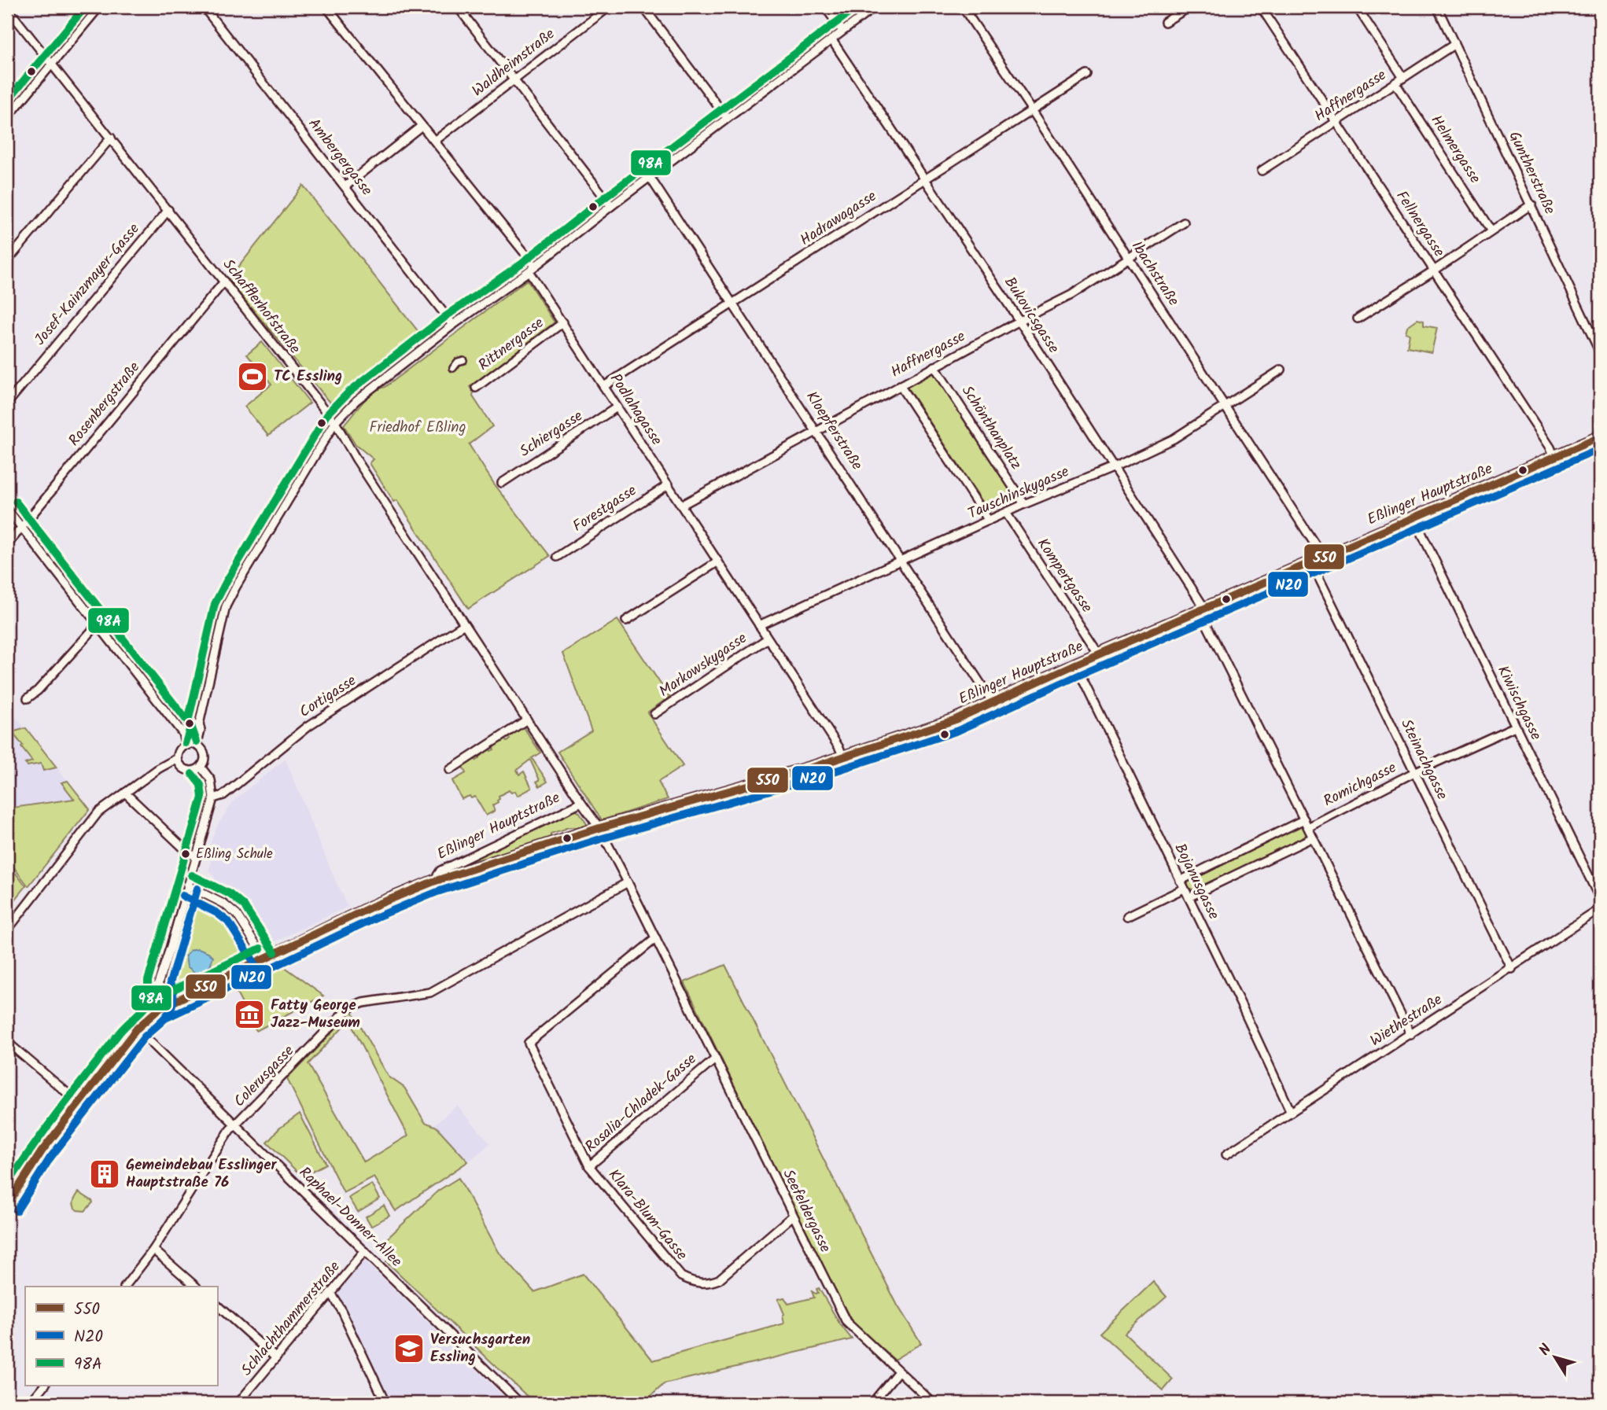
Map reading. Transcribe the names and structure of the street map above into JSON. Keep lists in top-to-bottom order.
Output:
{
  "streets": {
    "main road": ["Eßlinger Hauptstraße"],
    "street": [
      "Waldheimstraße",
      "Haffnergasse",
      "Helmergasse",
      "Ambergergasse",
      "Guntherstraße",
      "Hadrawagasse",
      "Fellnergasse",
      "Ibachstraße",
      "Josef-Kainzmayer-Gasse",
      "Schafflerhofstraße",
      "Bukovicsgasse",
      "Rittnergasse",
      "Rosenbergstraße",
      "Podlahagasse",
      "Schönthanplatz",
      "Kloepferstraße",
      "Schiergasse",
      "Tauschinskygasse",
      "Forestgasse",
      "Kompertgasse",
      "Markowskygasse",
      "Cortigasse",
      "Kiwischgasse",
      "Steinachgasse",
      "Romichgasse",
      "Bojanusgasse",
      "Wiethestraße",
      "Colerusgasse",
      "Rosalia-Chladek-Gasse",
      "Seefeldergasse",
      "Klara-Blum-Gasse",
      "Raphael-Donner-Allee",
      "Schlachthammerstraße"
    ]
  },
  "crossings": [
    ["Waldheimstraße", "Podlahagasse"],
    ["Haffnergasse", "Helmergasse"],
    ["Haffnergasse", "Guntherstraße"],
    ["Haffnergasse", "Fellnergasse"],
    ["Haffnergasse", "Ibachstraße"],
    ["Haffnergasse", "Bukovicsgasse"],
    ["Haffnergasse", "Podlahagasse"],
    ["Haffnergasse", "Schönthanplatz"],
    ["Haffnergasse", "Kloepferstraße"],
    ["Hadrawagasse", "Ibachstraße"],
    ["Hadrawagasse", "Bukovicsgasse"],
    ["Hadrawagasse", "Podlahagasse"],
    ["Hadrawagasse", "Kloepferstraße"],
    ["Fellnergasse", "Eßlinger Hauptstraße"],
    ["Ibachstraße", "Tauschinskygasse"],
    ["Ibachstraße", "Eßlinger Hauptstraße"],
    ["Josef-Kainzmayer-Gasse", "Schafflerhofstraße"],
    ["Schafflerhofstraße", "Rosenbergstraße"],
    ["Schafflerhofstraße", "Eßlinger Hauptstraße"],
    ["Schafflerhofstraße", "Cortigasse"],
    ["Schafflerhofstraße", "Seefeldergasse"],
    ["Bukovicsgasse", "Tauschinskygasse"],
    ["Bukovicsgasse", "Eßlinger Hauptstraße"],
    ["Bukovicsgasse", "Romichgasse"],
    ["Bukovicsgasse", "Wiethestraße"],
    ["Rittnergasse", "Podlahagasse"],
    ["Podlahagasse", "Schiergasse"],
    ["Podlahagasse", "Tauschinskygasse"],
    ["Podlahagasse", "Eßlinger Hauptstraße"],
    ["Podlahagasse", "Forestgasse"],
    ["Podlahagasse", "Markowskygasse"],
    ["Schönthanplatz", "Tauschinskygasse"],
    ["Kloepferstraße", "Tauschinskygasse"],
    ["Kloepferstraße", "Eßlinger Hauptstraße"],
    ["Tauschinskygasse", "Kompertgasse"],
    ["Eßlinger Hauptstraße", "Kompertgasse"],
    ["Eßlinger Hauptstraße", "Kiwischgasse"],
    ["Eßlinger Hauptstraße", "Steinachgasse"],
    ["Eßlinger Hauptstraße", "Bojanusgasse"],
    ["Eßlinger Hauptstraße", "Seefeldergasse"],
    ["Eßlinger Hauptstraße", "Raphael-Donner-Allee"],
    ["Kiwischgasse", "Romichgasse"],
    ["Steinachgasse", "Romichgasse"],
    ["Steinachgasse", "Wiethestraße"],
    ["Bojanusgasse", "Wiethestraße"],
    ["Colerusgasse", "Seefeldergasse"],
    ["Colerusgasse", "Raphael-Donner-Allee"],
    ["Rosalia-Chladek-Gasse", "Seefeldergasse"],
    ["Rosalia-Chladek-Gasse", "Klara-Blum-Gasse"],
    ["Seefeldergasse", "Klara-Blum-Gasse"],
    ["Raphael-Donner-Allee", "Schlachthammerstraße"]
  ],
  "parks": ["Friedhof Eßling"],
  "places": {
    "sports": ["TC Essling"],
    "other": ["Eßling Schule"],
    "museum": ["Fatty George Jazz-Museum"],
    "building": ["Gemeindebau Esslinger Hauptstraße 76"],
    "school or university": ["Versuchsgarten Essling"]
  },
  "lines": ["transit line 98A", "transit line 550", "transit line N20"],
  "legend": ["550", "N20", "98A"],
  "north": "top left"
}
